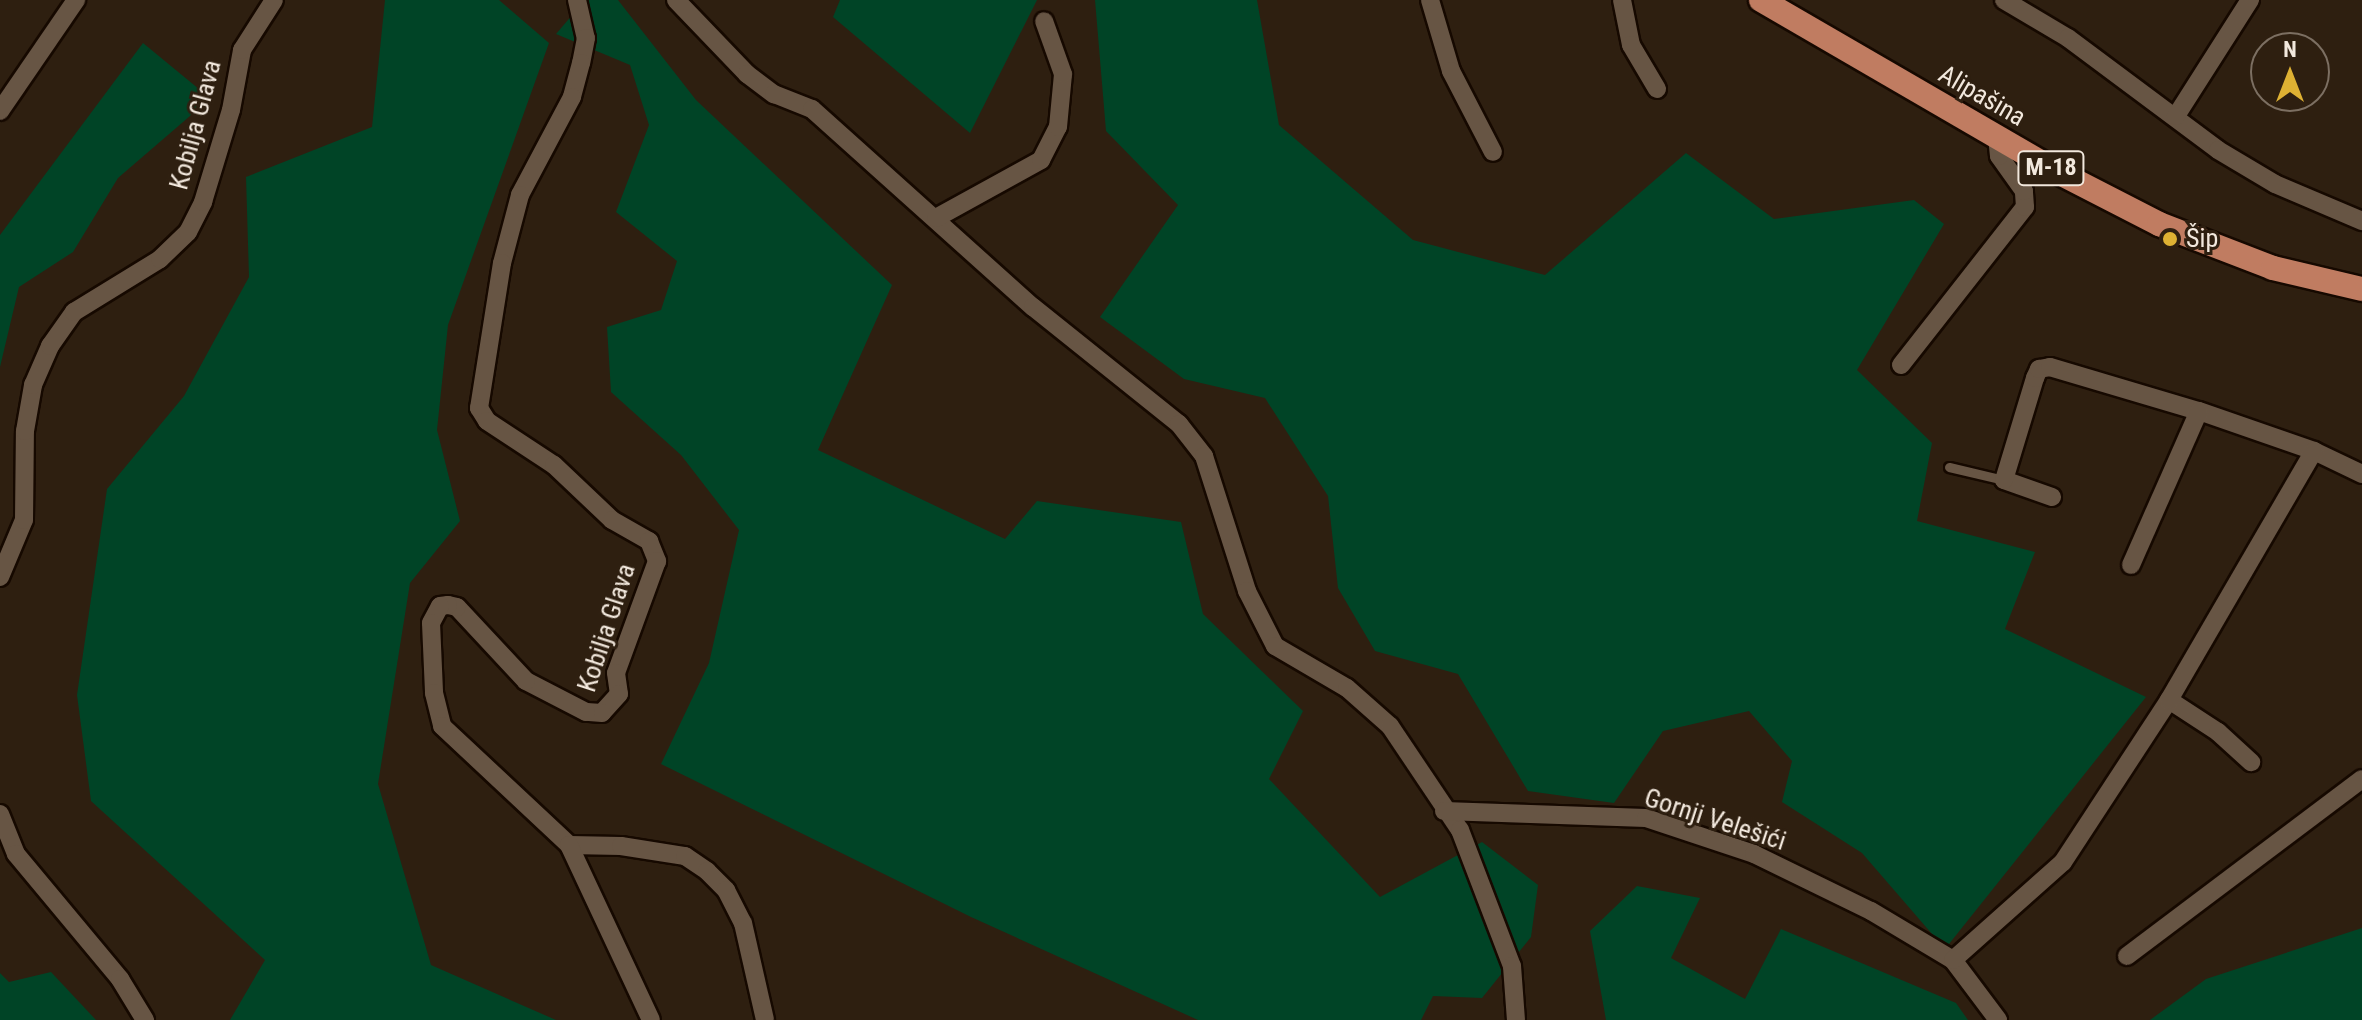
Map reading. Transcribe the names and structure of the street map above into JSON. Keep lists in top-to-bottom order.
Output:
{
  "streets": {
    "main road": ["Alipašina", "M-18"],
    "street": ["Kobilja Glava", "Gornji Velešići"]
  },
  "places": ["Šip"],
  "north": "top"
}
